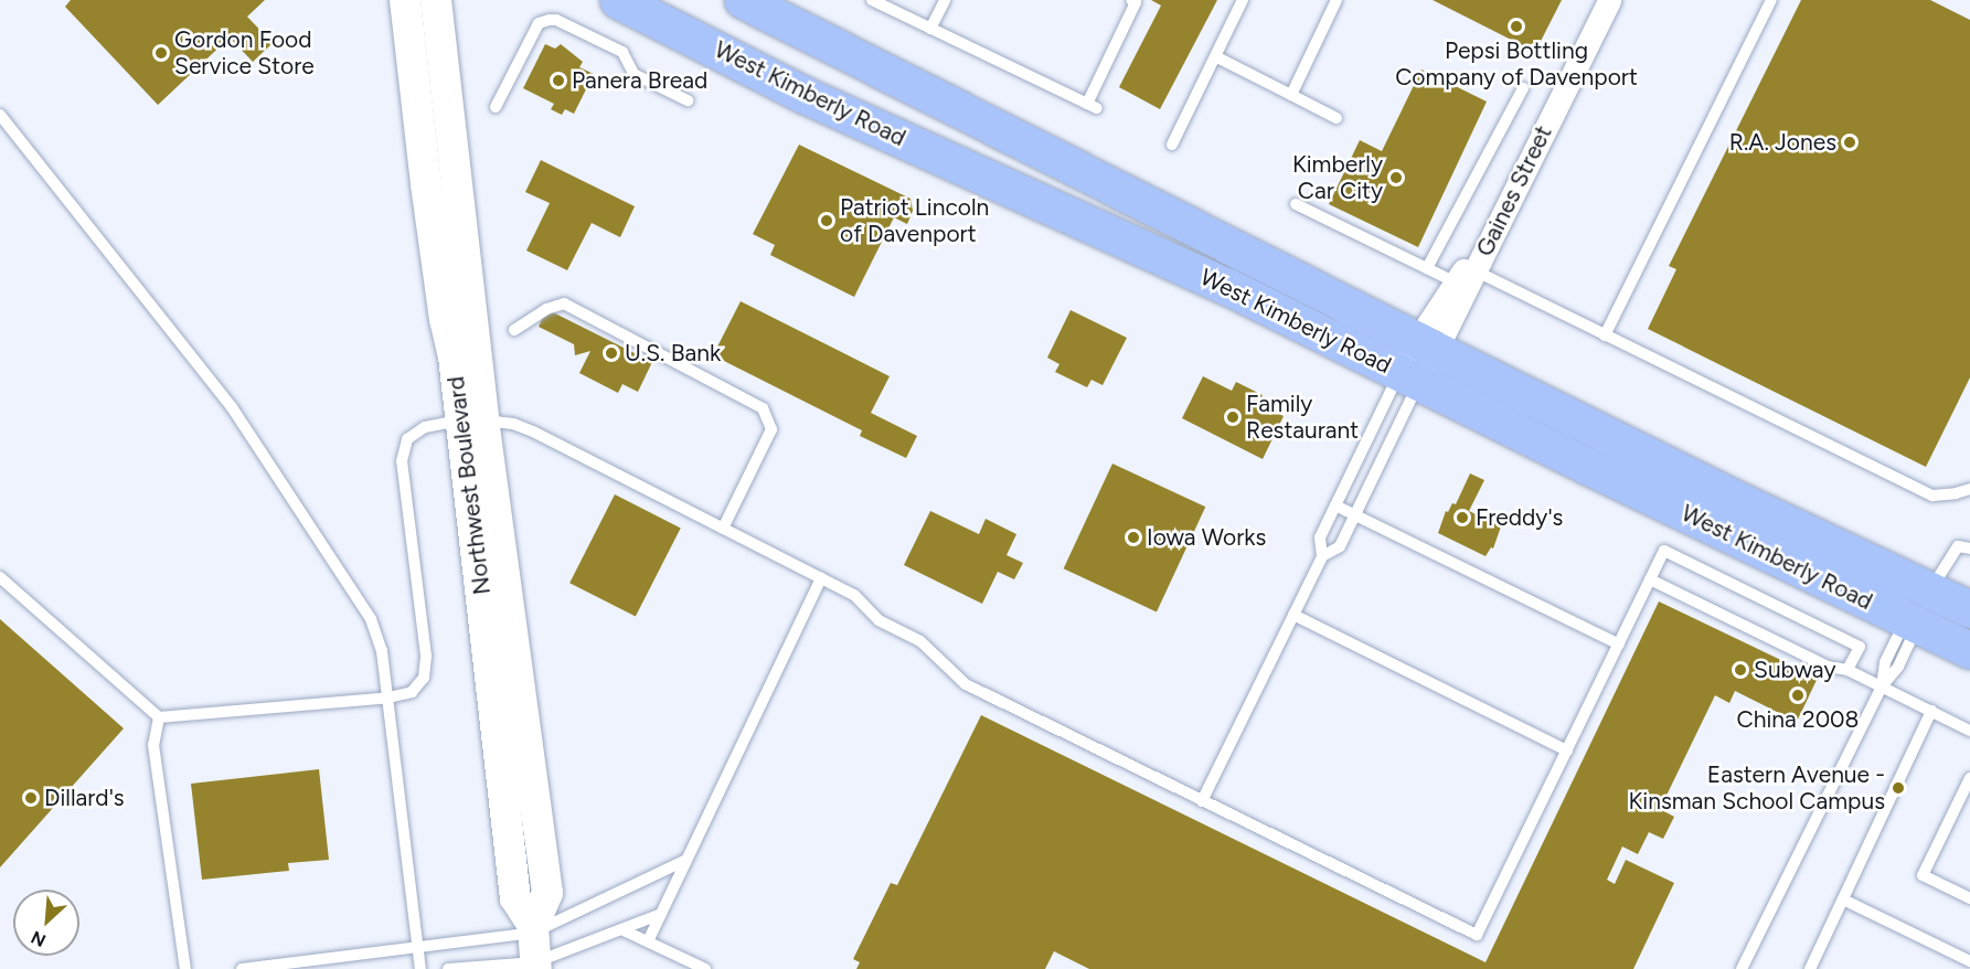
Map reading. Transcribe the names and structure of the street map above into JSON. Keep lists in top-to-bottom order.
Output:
{
  "streets": {
    "main road": ["West Kimberly Road", "Northwest Boulevard"],
    "street": ["Gaines Street"]
  },
  "crossings": [
    ["West Kimberly Road", "Gaines Street"]
  ],
  "places": [
    "Pepsi Bottling Company of Davenport",
    "Gordon Food Service Store",
    "Panera Bread",
    "R.A. Jones",
    "Kimberly Car City",
    "Patriot Lincoln of Davenport",
    "U.S. Bank",
    "Family Restaurant",
    "Freddy's",
    "Iowa Works",
    "Subway",
    "China 2008",
    "Eastern Avenue - Kinsman School Campus",
    "Dillard's"
  ],
  "north": "bottom left"
}
